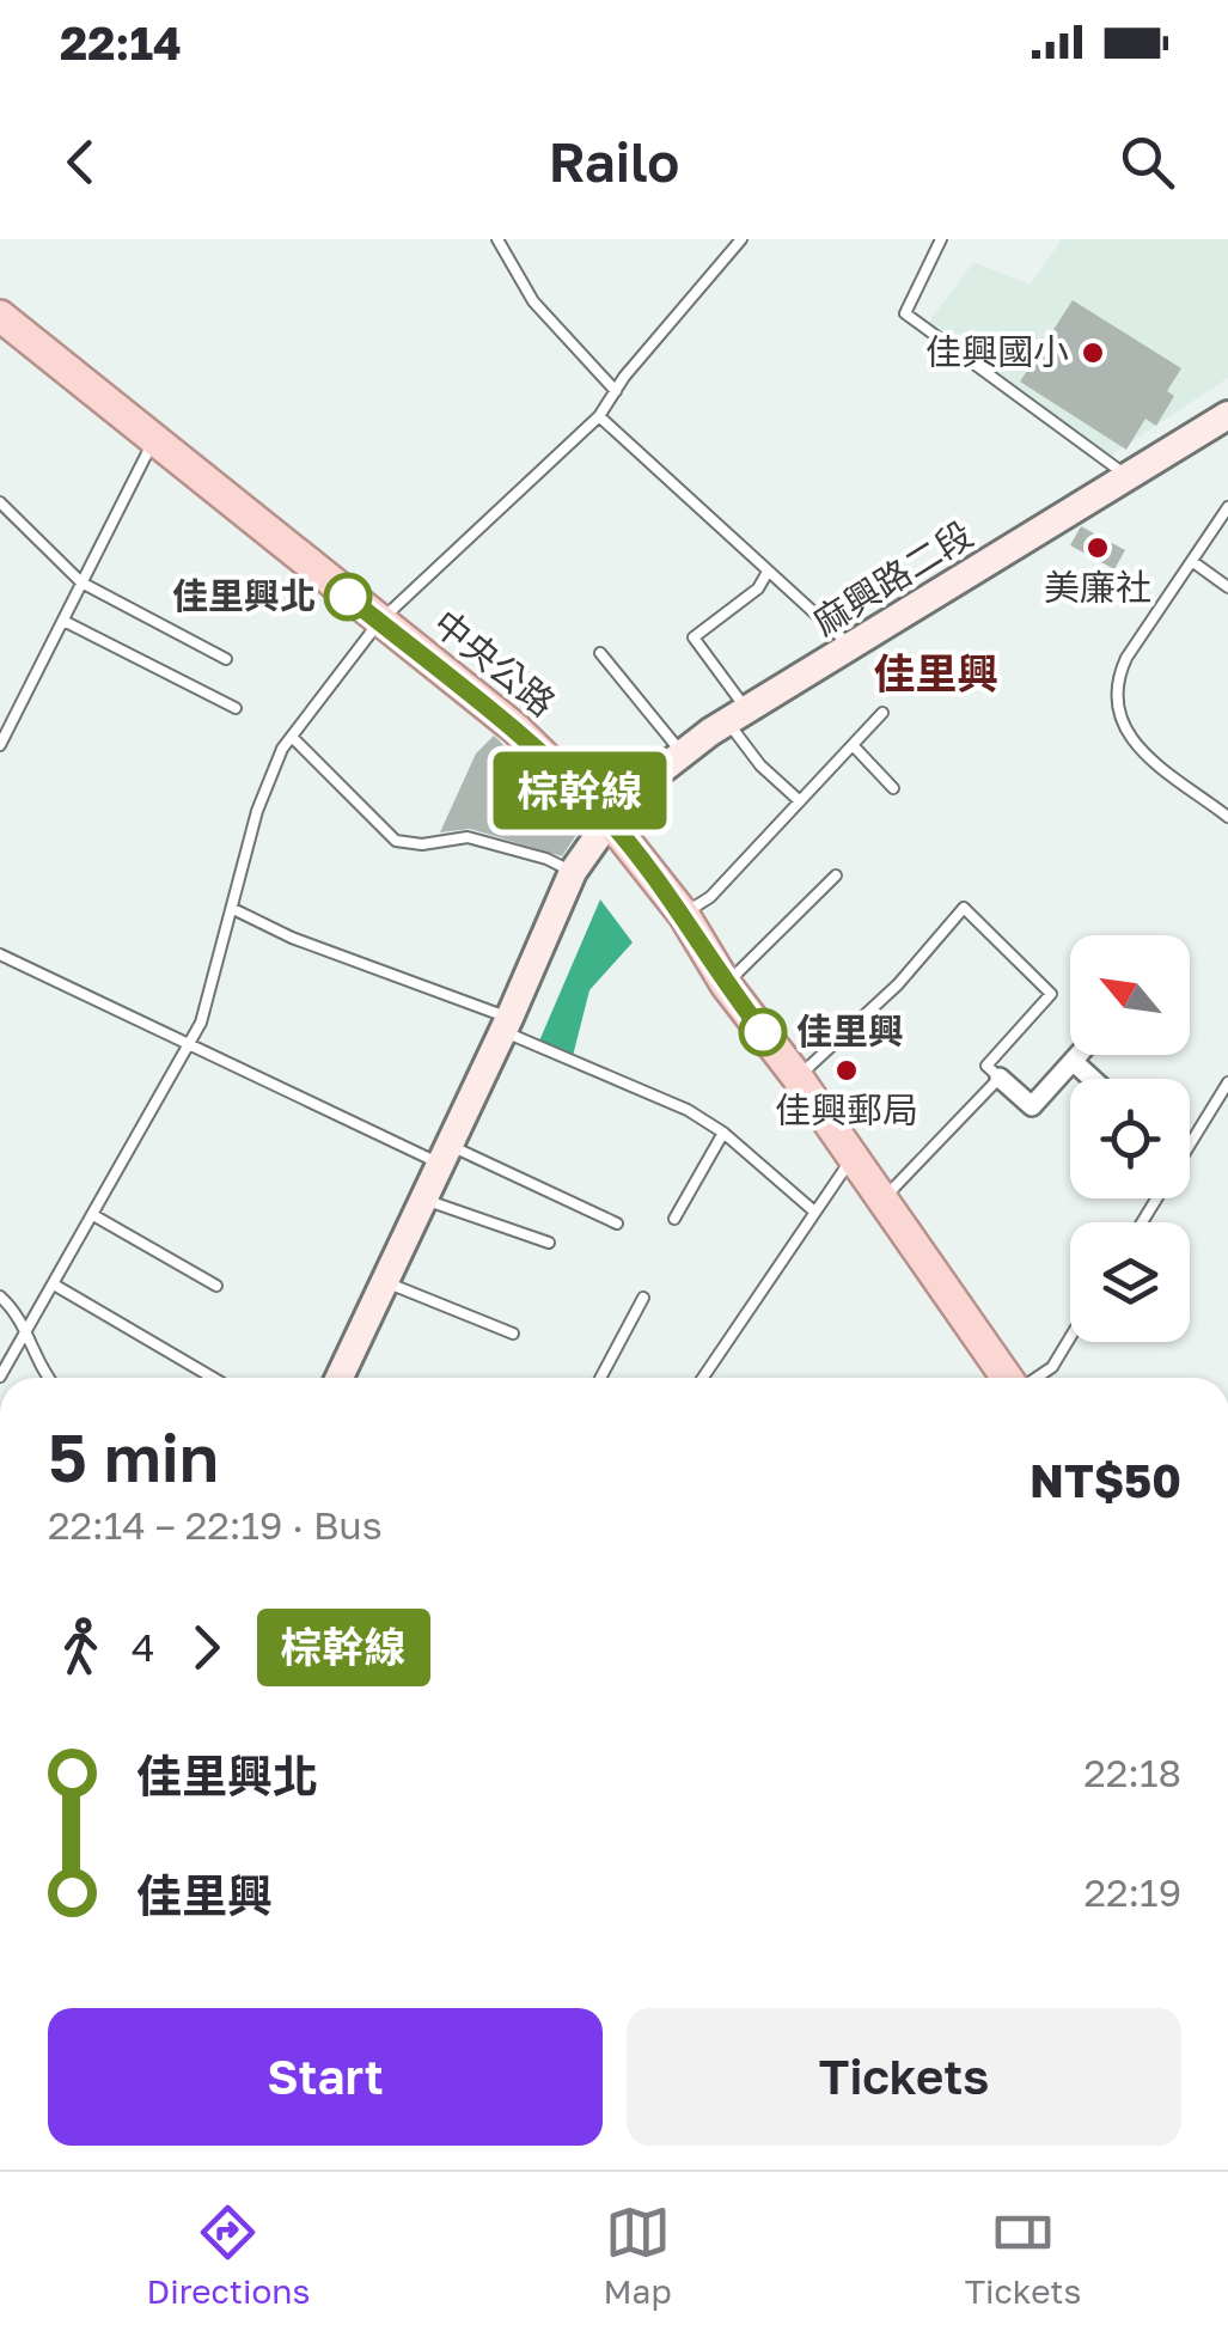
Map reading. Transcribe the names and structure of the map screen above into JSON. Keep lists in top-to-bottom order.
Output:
{
  "streets": {
    "main road": ["中央公路"],
    "street": ["麻興路二段"]
  },
  "crossings": [
    ["麻興路二段", "中央公路"]
  ],
  "districts": ["佳里興"],
  "places": [
    "佳興國小",
    "美廉社",
    "佳里興北",
    "佳里興",
    "佳興郵局"
  ],
  "lines": ["bus line 棕幹線"],
  "north": "top left",
  "page": {
    "status": "22:14",
    "header": "Railo",
    "on_map": "棕幹線",
    "heading": ["5 min", "22:14 – 22:19 · Bus", "NT$50"],
    "legs": ["4", "棕幹線"],
    "list": [
      {
        "name": "佳里興北",
        "value": "22:18"
      },
      {
        "name": "佳里興",
        "value": "22:19"
      }
    ],
    "buttons": ["Start", "Tickets"],
    "tabs": ["Directions", "Map", "Tickets"]
  }
}
